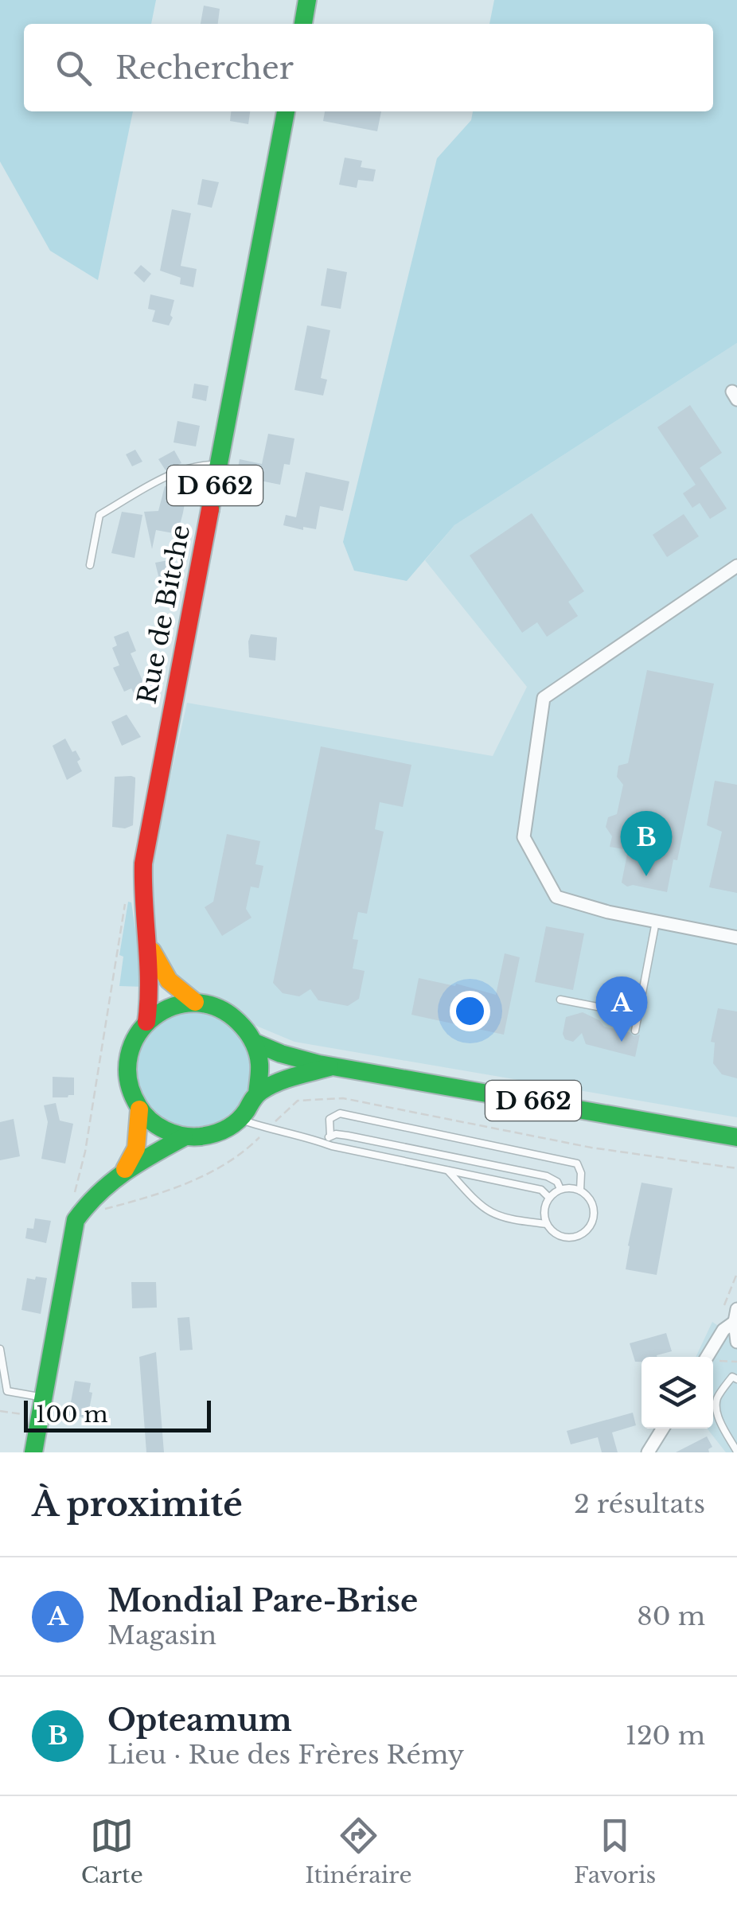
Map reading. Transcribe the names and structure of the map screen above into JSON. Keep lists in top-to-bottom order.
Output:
{
  "streets": {
    "main road": ["D 662", "Rue de Bitche"]
  },
  "crossings": [
    ["D 662", "Rue de Bitche"]
  ],
  "scale_bar": "100 m",
  "page": {
    "search": "Rechercher",
    "pins": ["B", "A"],
    "scale": "100 m",
    "heading": ["À proximité", "2 résultats"],
    "list": [
      {
        "mark": "A",
        "name": "Mondial Pare-Brise",
        "note": "Magasin",
        "value": "80 m"
      },
      {
        "mark": "B",
        "name": "Opteamum",
        "note": "Lieu · Rue des Frères Rémy",
        "value": "120 m"
      }
    ],
    "nav": ["Carte", "Itinéraire", "Favoris"]
  }
}
